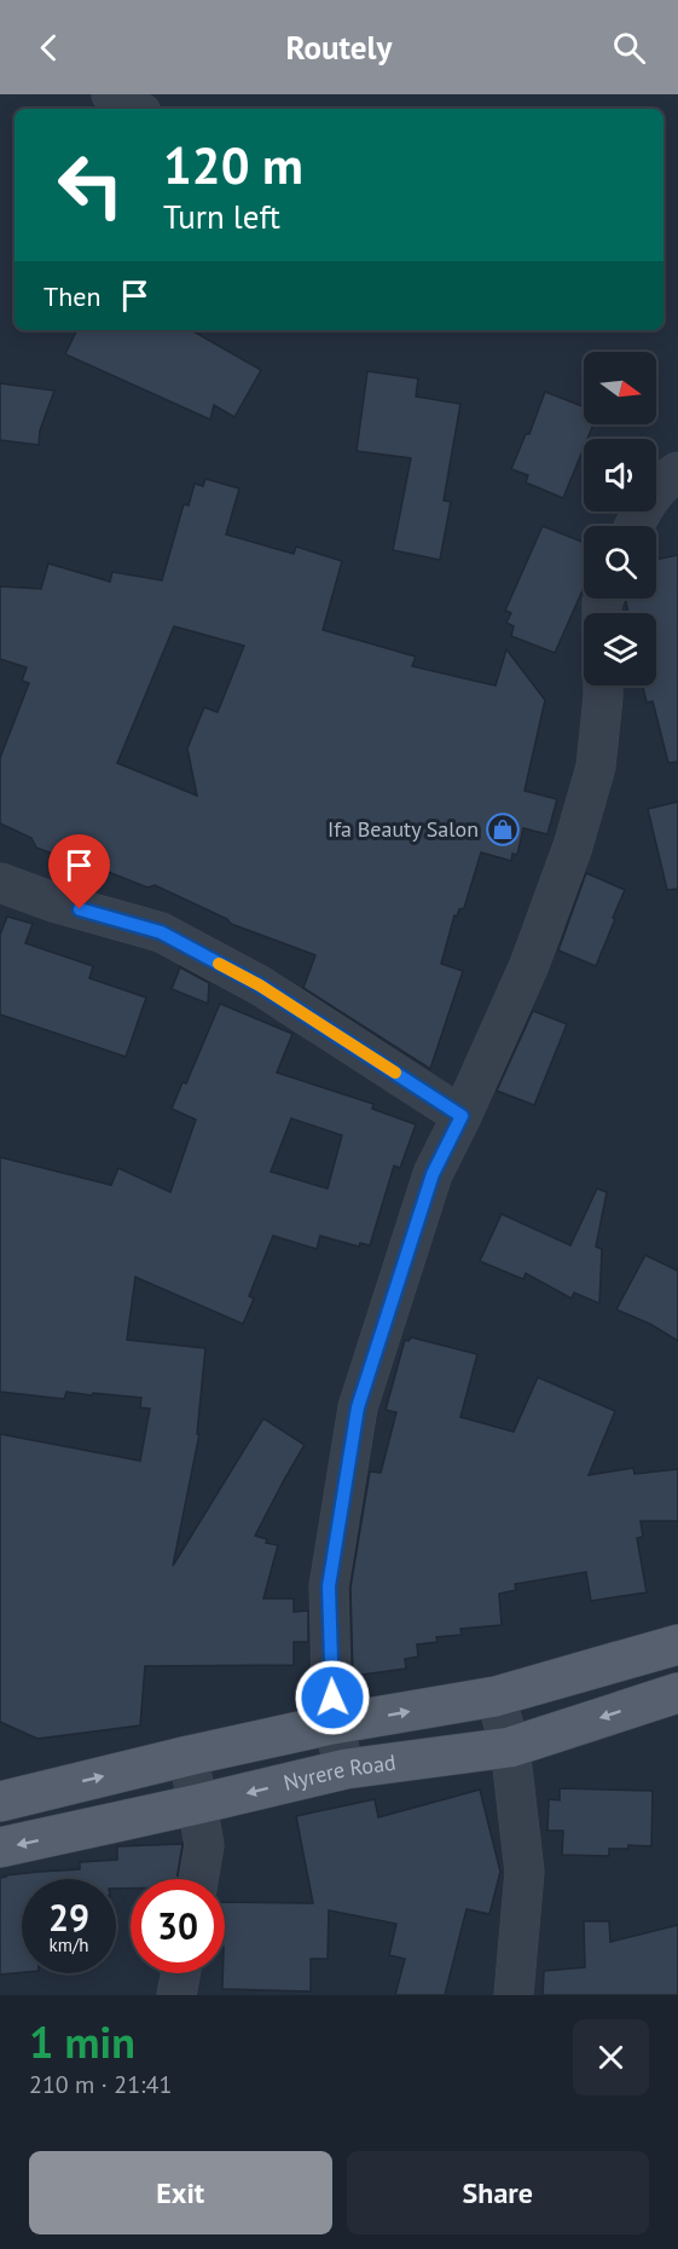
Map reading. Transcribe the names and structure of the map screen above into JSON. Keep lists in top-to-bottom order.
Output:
{
  "streets": {
    "main road": ["Nyrere Road"]
  },
  "places": {
    "shop": ["Ifa Beauty Salon"]
  },
  "north": "right",
  "page": {
    "header": "Routely",
    "turn": ["120 m", "Turn left"],
    "then": "Then",
    "speed": "29 km/h",
    "limit": "30",
    "heading": ["1 min", "210 m · 21:41"],
    "buttons": ["Exit", "Share"]
  }
}
